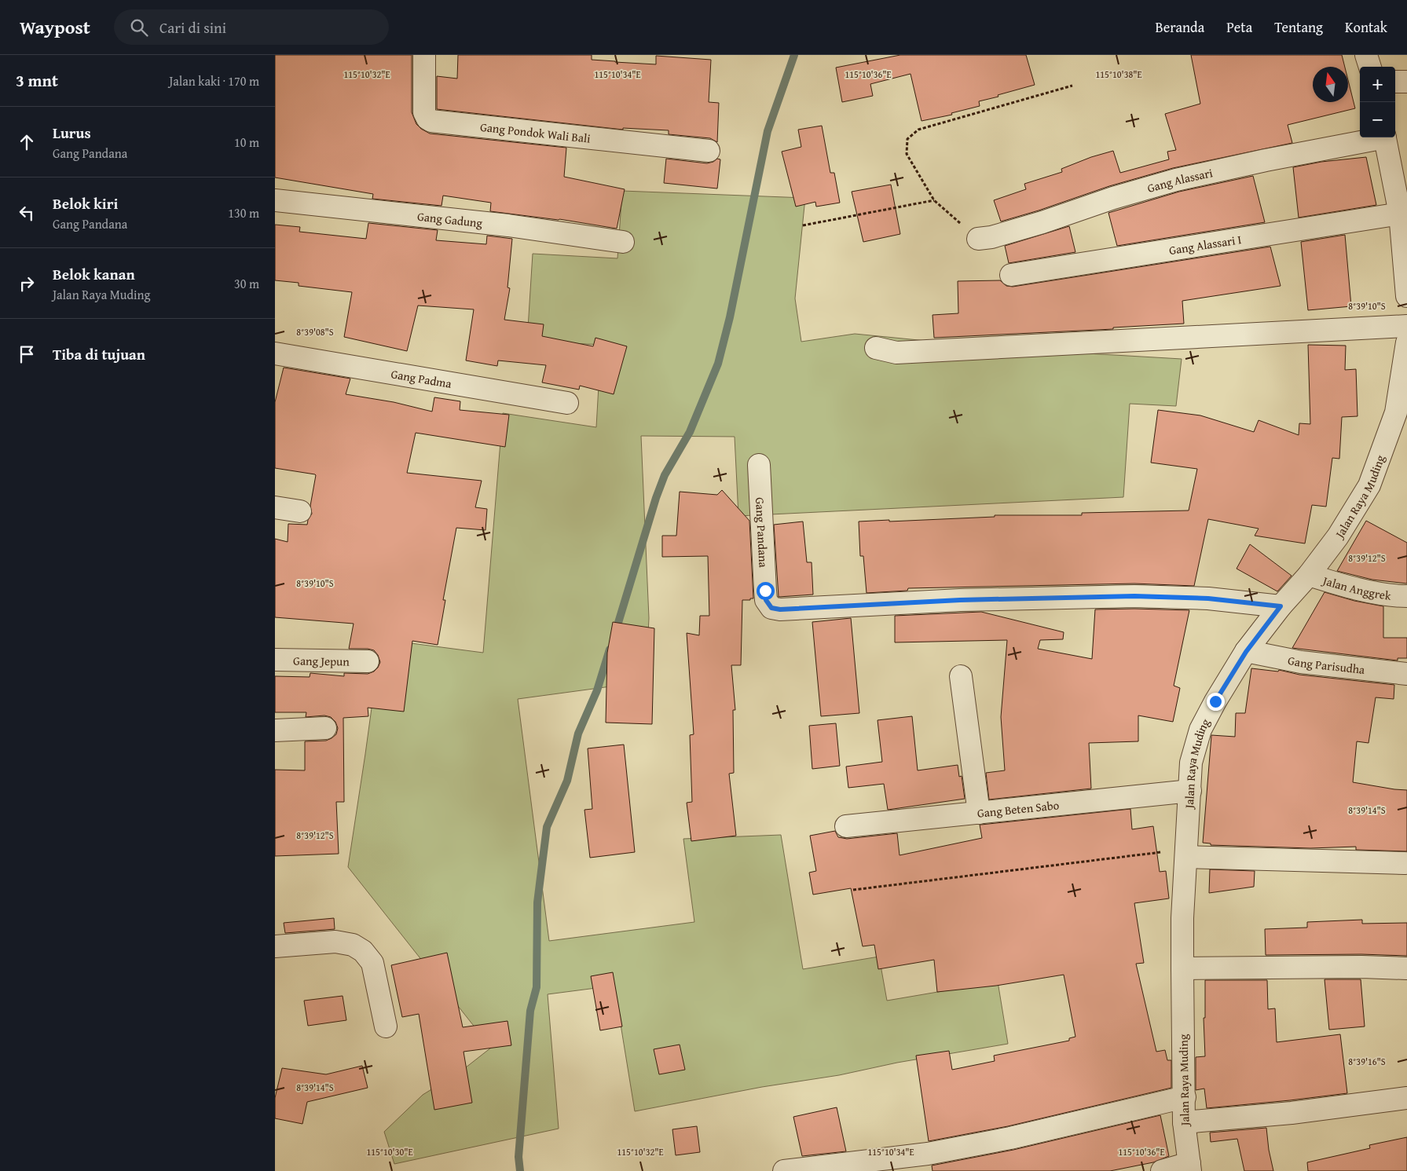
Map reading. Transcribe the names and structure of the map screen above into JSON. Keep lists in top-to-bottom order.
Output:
{
  "streets": {
    "street": [
      "Gang Pondok Wali Bali",
      "Gang Alassari",
      "Gang Gadung",
      "Gang Alassari I",
      "Gang Padma",
      "Jalan Raya Muding",
      "Gang Pandana",
      "Jalan Anggrek",
      "Gang Jepun",
      "Gang Parisudha",
      "Gang Beten Sabo"
    ]
  },
  "crossings": [
    ["Jalan Raya Muding", "Gang Pandana"],
    ["Jalan Raya Muding", "Jalan Anggrek"],
    ["Jalan Raya Muding", "Gang Parisudha"],
    ["Jalan Raya Muding", "Gang Beten Sabo"]
  ],
  "north": "top",
  "page": {
    "header": "Waypost",
    "search": "Cari di sini",
    "nav": [
      "Beranda",
      "Peta",
      "Tentang",
      "Kontak"
    ],
    "heading": ["3 mnt", "Jalan kaki · 170 m"],
    "map_buttons": ["+", "−"],
    "list": [
      ["Lurus", "Gang Pandana", "10 m"],
      ["Belok kiri", "Gang Pandana", "130 m"],
      ["Belok kanan", "Jalan Raya Muding", "30 m"],
      "Tiba di tujuan"
    ]
  },
  "coordinates": [
    "115°10'32\"E",
    "115°10'34\"E",
    "115°10'36\"E",
    "115°10'38\"E",
    "8°39'10\"S",
    "8°39'08\"S",
    "8°39'12\"S",
    "8°39'14\"S",
    "8°39'16\"S",
    "115°10'30\"E"
  ]
}
